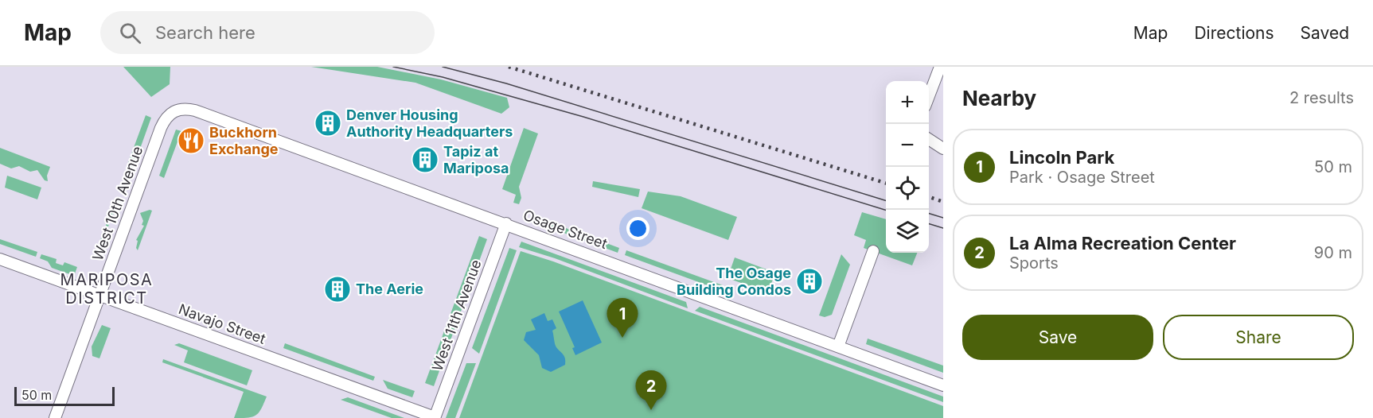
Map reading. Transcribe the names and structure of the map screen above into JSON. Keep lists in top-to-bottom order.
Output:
{
  "streets": {
    "street": [
      "West 10th Avenue",
      "Osage Street",
      "West 11th Avenue",
      "Navajo Street"
    ]
  },
  "crossings": [
    ["West 10th Avenue", "Osage Street"],
    ["West 10th Avenue", "Navajo Street"],
    ["Osage Street", "West 11th Avenue"],
    ["West 11th Avenue", "Navajo Street"]
  ],
  "districts": ["MARIPOSA DISTRICT"],
  "places": {
    "building": [
      "Denver Housing Authority Headquarters",
      "Tapiz at Mariposa",
      "The Osage Building Condos",
      "The Aerie"
    ],
    "restaurant": ["Buckhorn Exchange"]
  },
  "scale_bar": "50 m",
  "page": {
    "header": "Map",
    "search": "Search here",
    "nav": ["Map", "Directions", "Saved"],
    "heading": ["Nearby", "2 results"],
    "map_buttons": ["+", "−"],
    "list": [
      {
        "mark": "1",
        "name": "Lincoln Park",
        "note": "Park · Osage Street",
        "value": "50 m"
      },
      {
        "mark": "2",
        "name": "La Alma Recreation Center",
        "note": "Sports",
        "value": "90 m"
      }
    ],
    "pins": ["1", "2"],
    "buttons": ["Save", "Share"],
    "scale": "50 m"
  }
}
